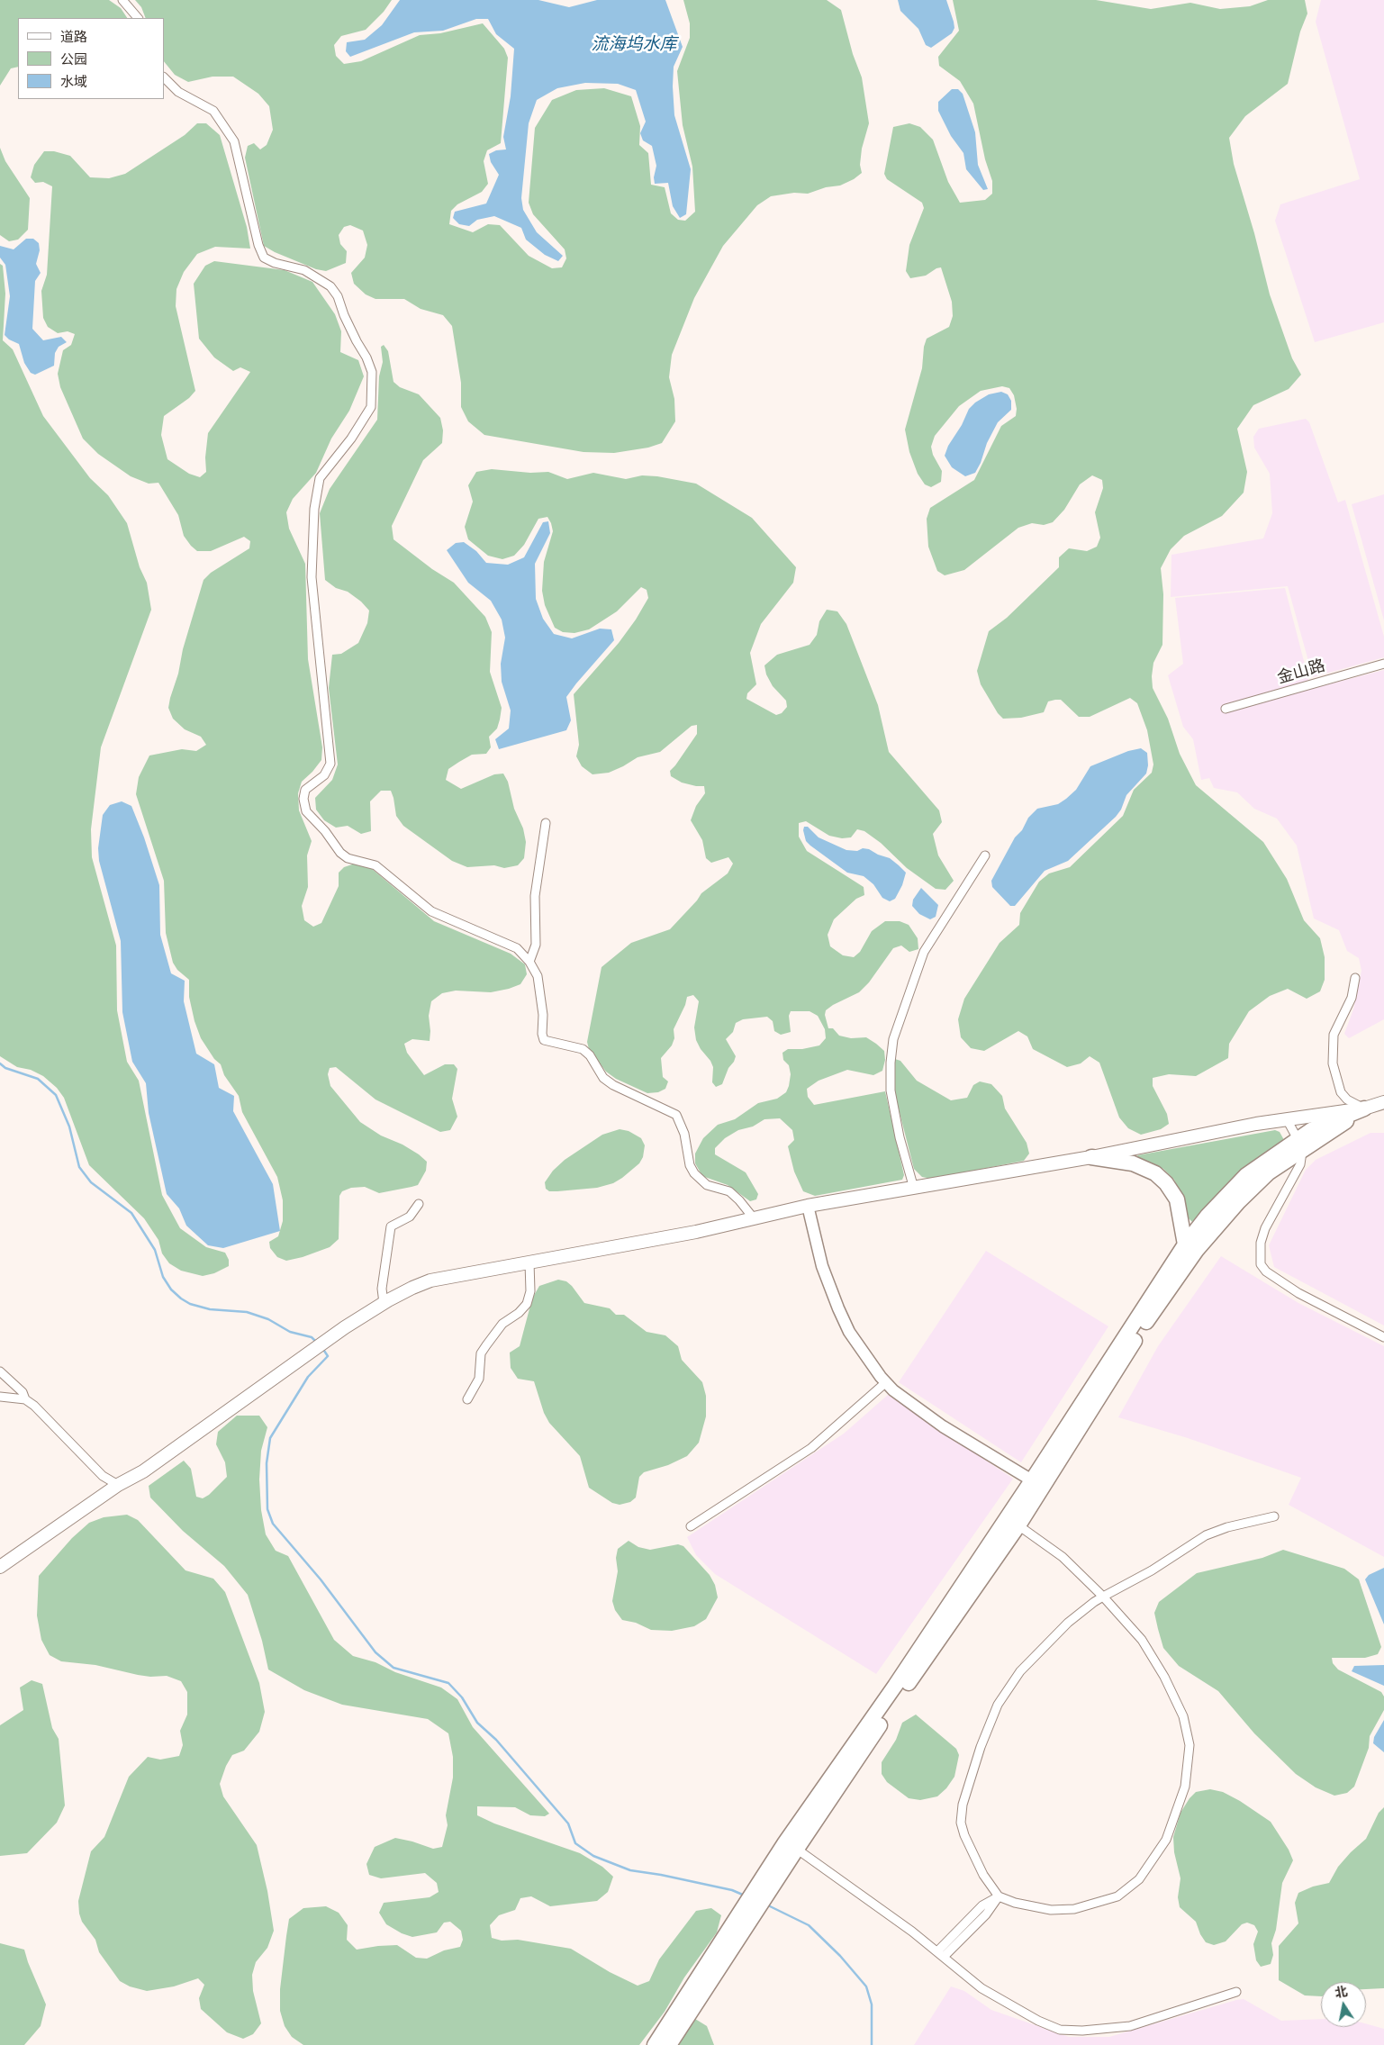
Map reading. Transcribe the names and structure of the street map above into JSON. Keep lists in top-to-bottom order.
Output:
{
  "streets": {
    "street": ["金山路"]
  },
  "water": ["流海坞水库"],
  "legend": ["道路", "公园", "水域"],
  "north": "top"
}
